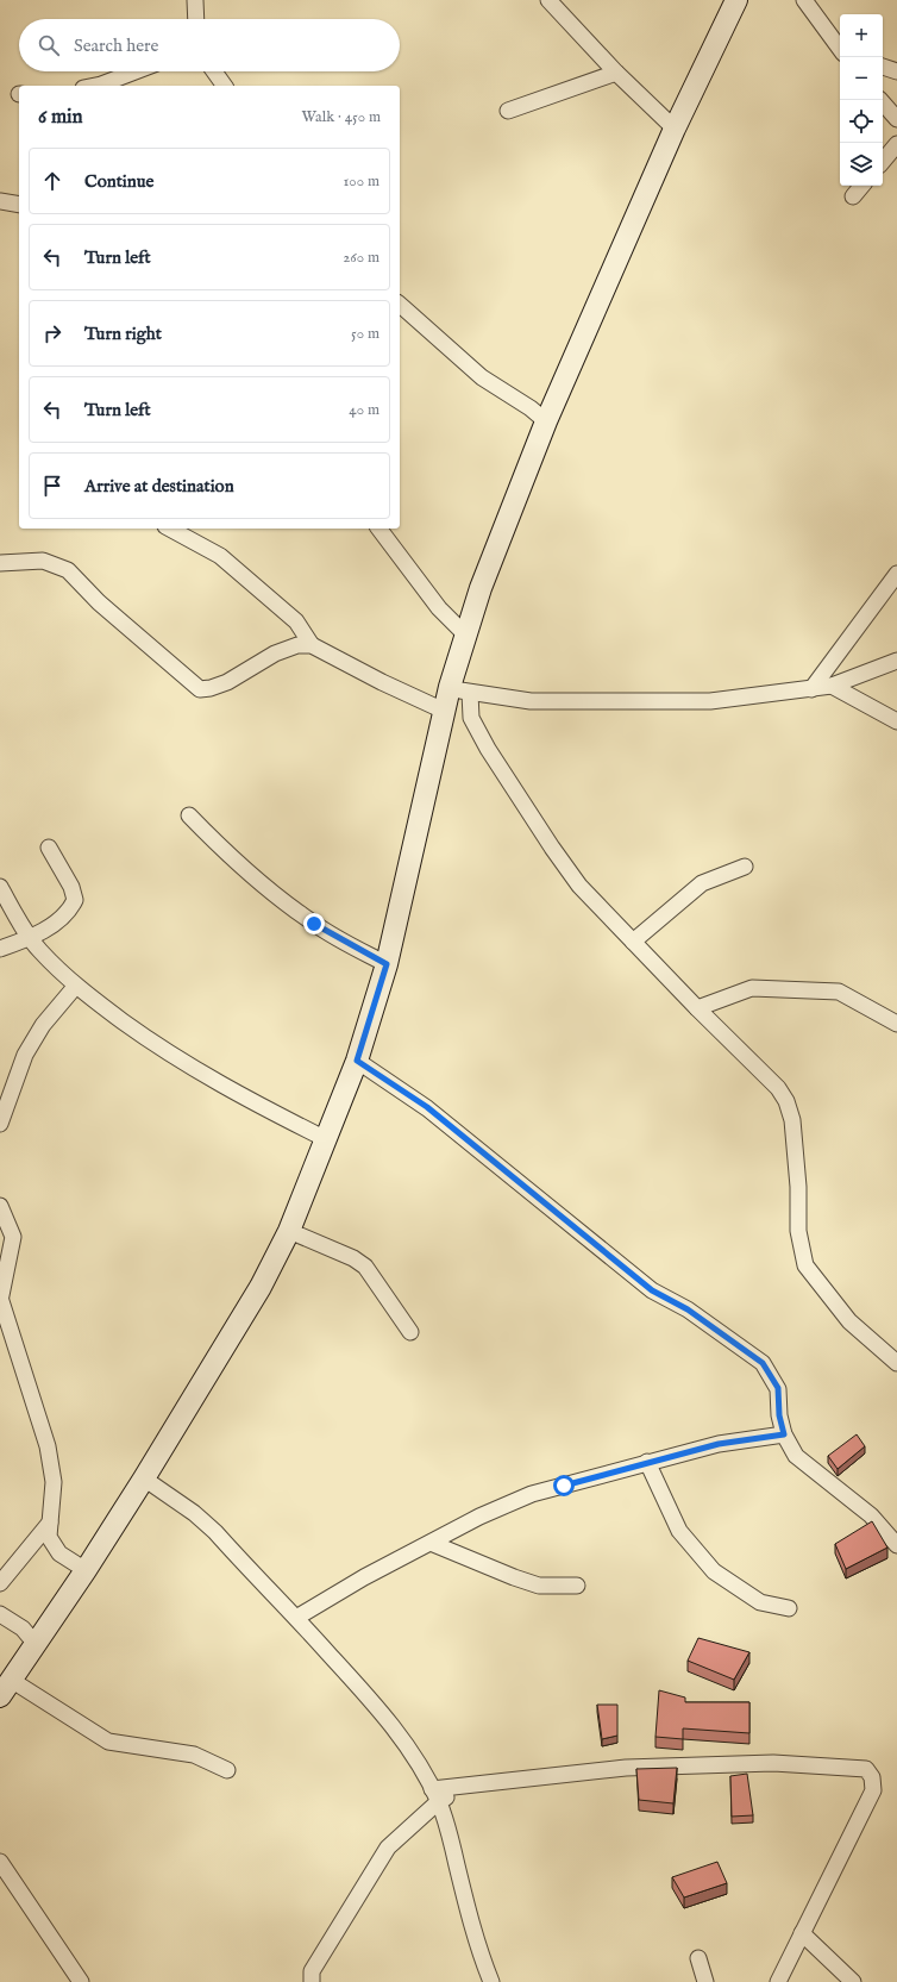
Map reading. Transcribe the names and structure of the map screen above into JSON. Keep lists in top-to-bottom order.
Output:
{
  "page": {
    "map_buttons": ["+", "−"],
    "search": "Search here",
    "heading": ["6 min", "Walk · 450 m"],
    "list": [
      ["Continue", "100 m"],
      ["Turn left", "260 m"],
      ["Turn right", "50 m"],
      ["Turn left", "40 m"],
      "Arrive at destination"
    ]
  }
}
